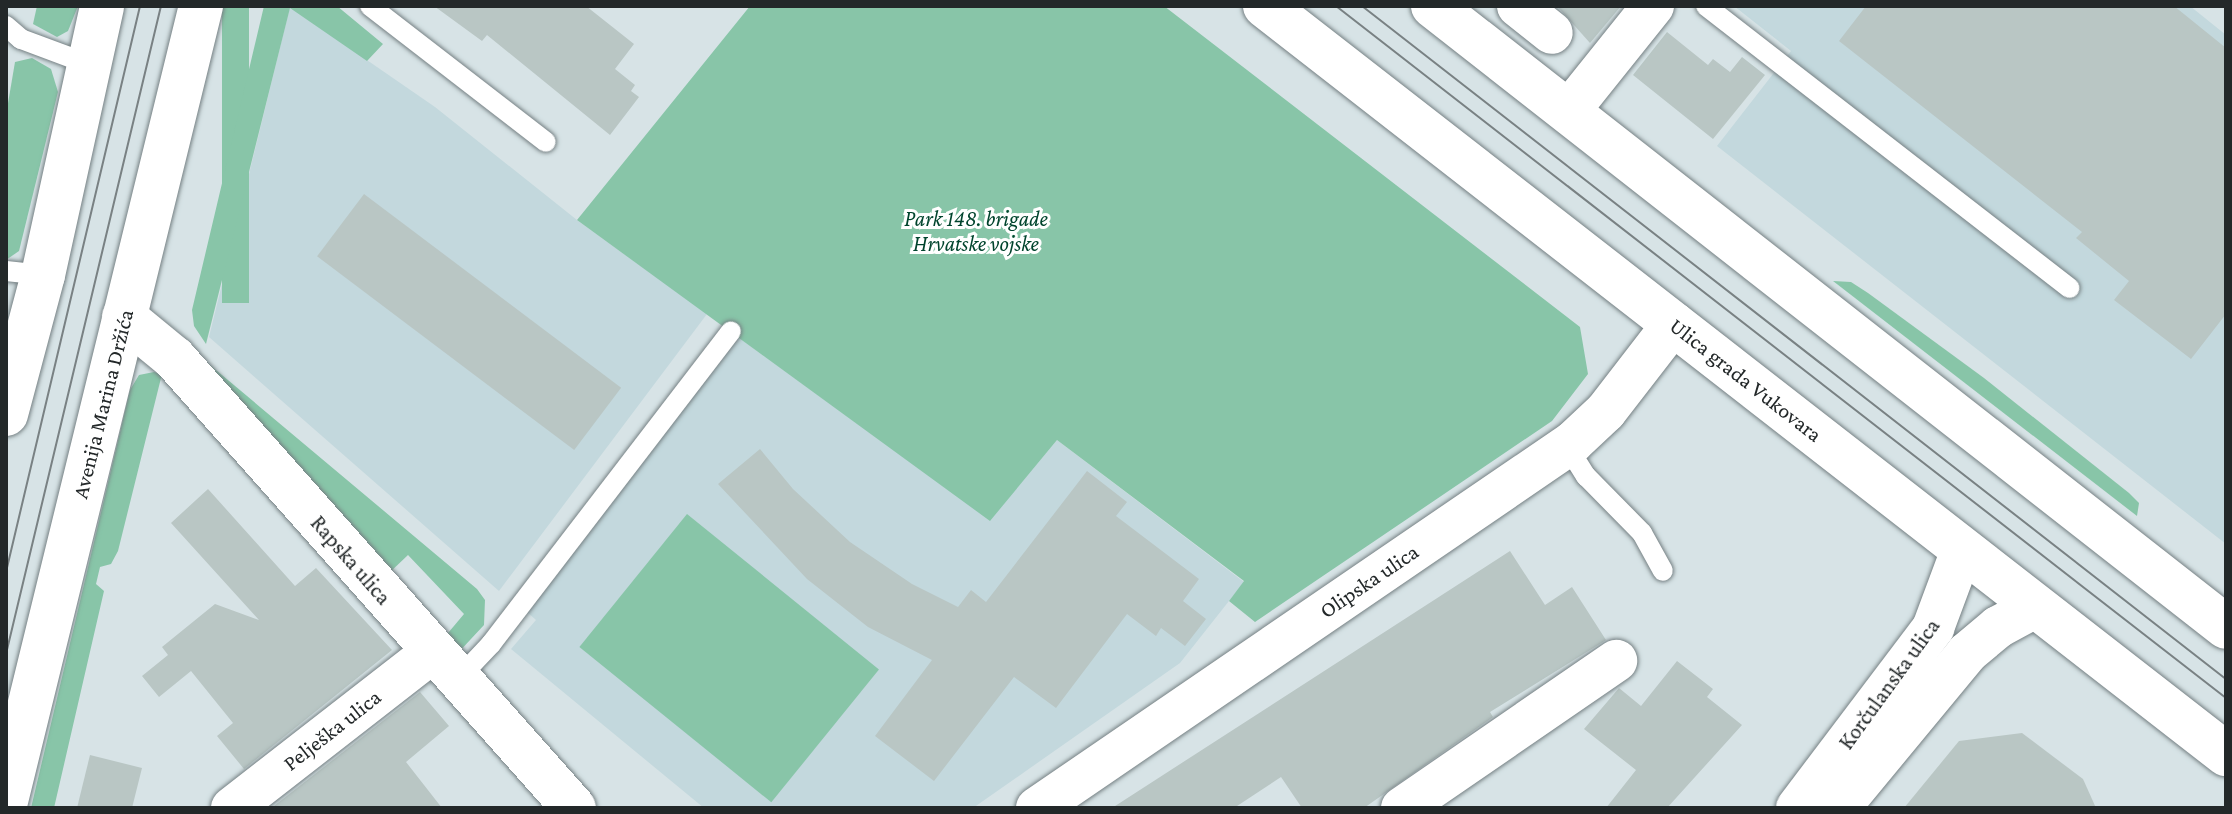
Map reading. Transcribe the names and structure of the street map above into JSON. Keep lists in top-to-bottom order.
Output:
{
  "streets": {
    "main road": ["Ulica grada Vukovara", "Avenija Marina Držića", "Rapska ulica"],
    "street": ["Olipska ulica", "Korčulanska ulica", "Pelješka ulica"]
  },
  "crossings": [
    ["Ulica grada Vukovara", "Olipska ulica"],
    ["Ulica grada Vukovara", "Korčulanska ulica"],
    ["Avenija Marina Držića", "Rapska ulica"],
    ["Rapska ulica", "Pelješka ulica"]
  ],
  "parks": ["Park 148. brigade Hrvatske vojske"]
}
